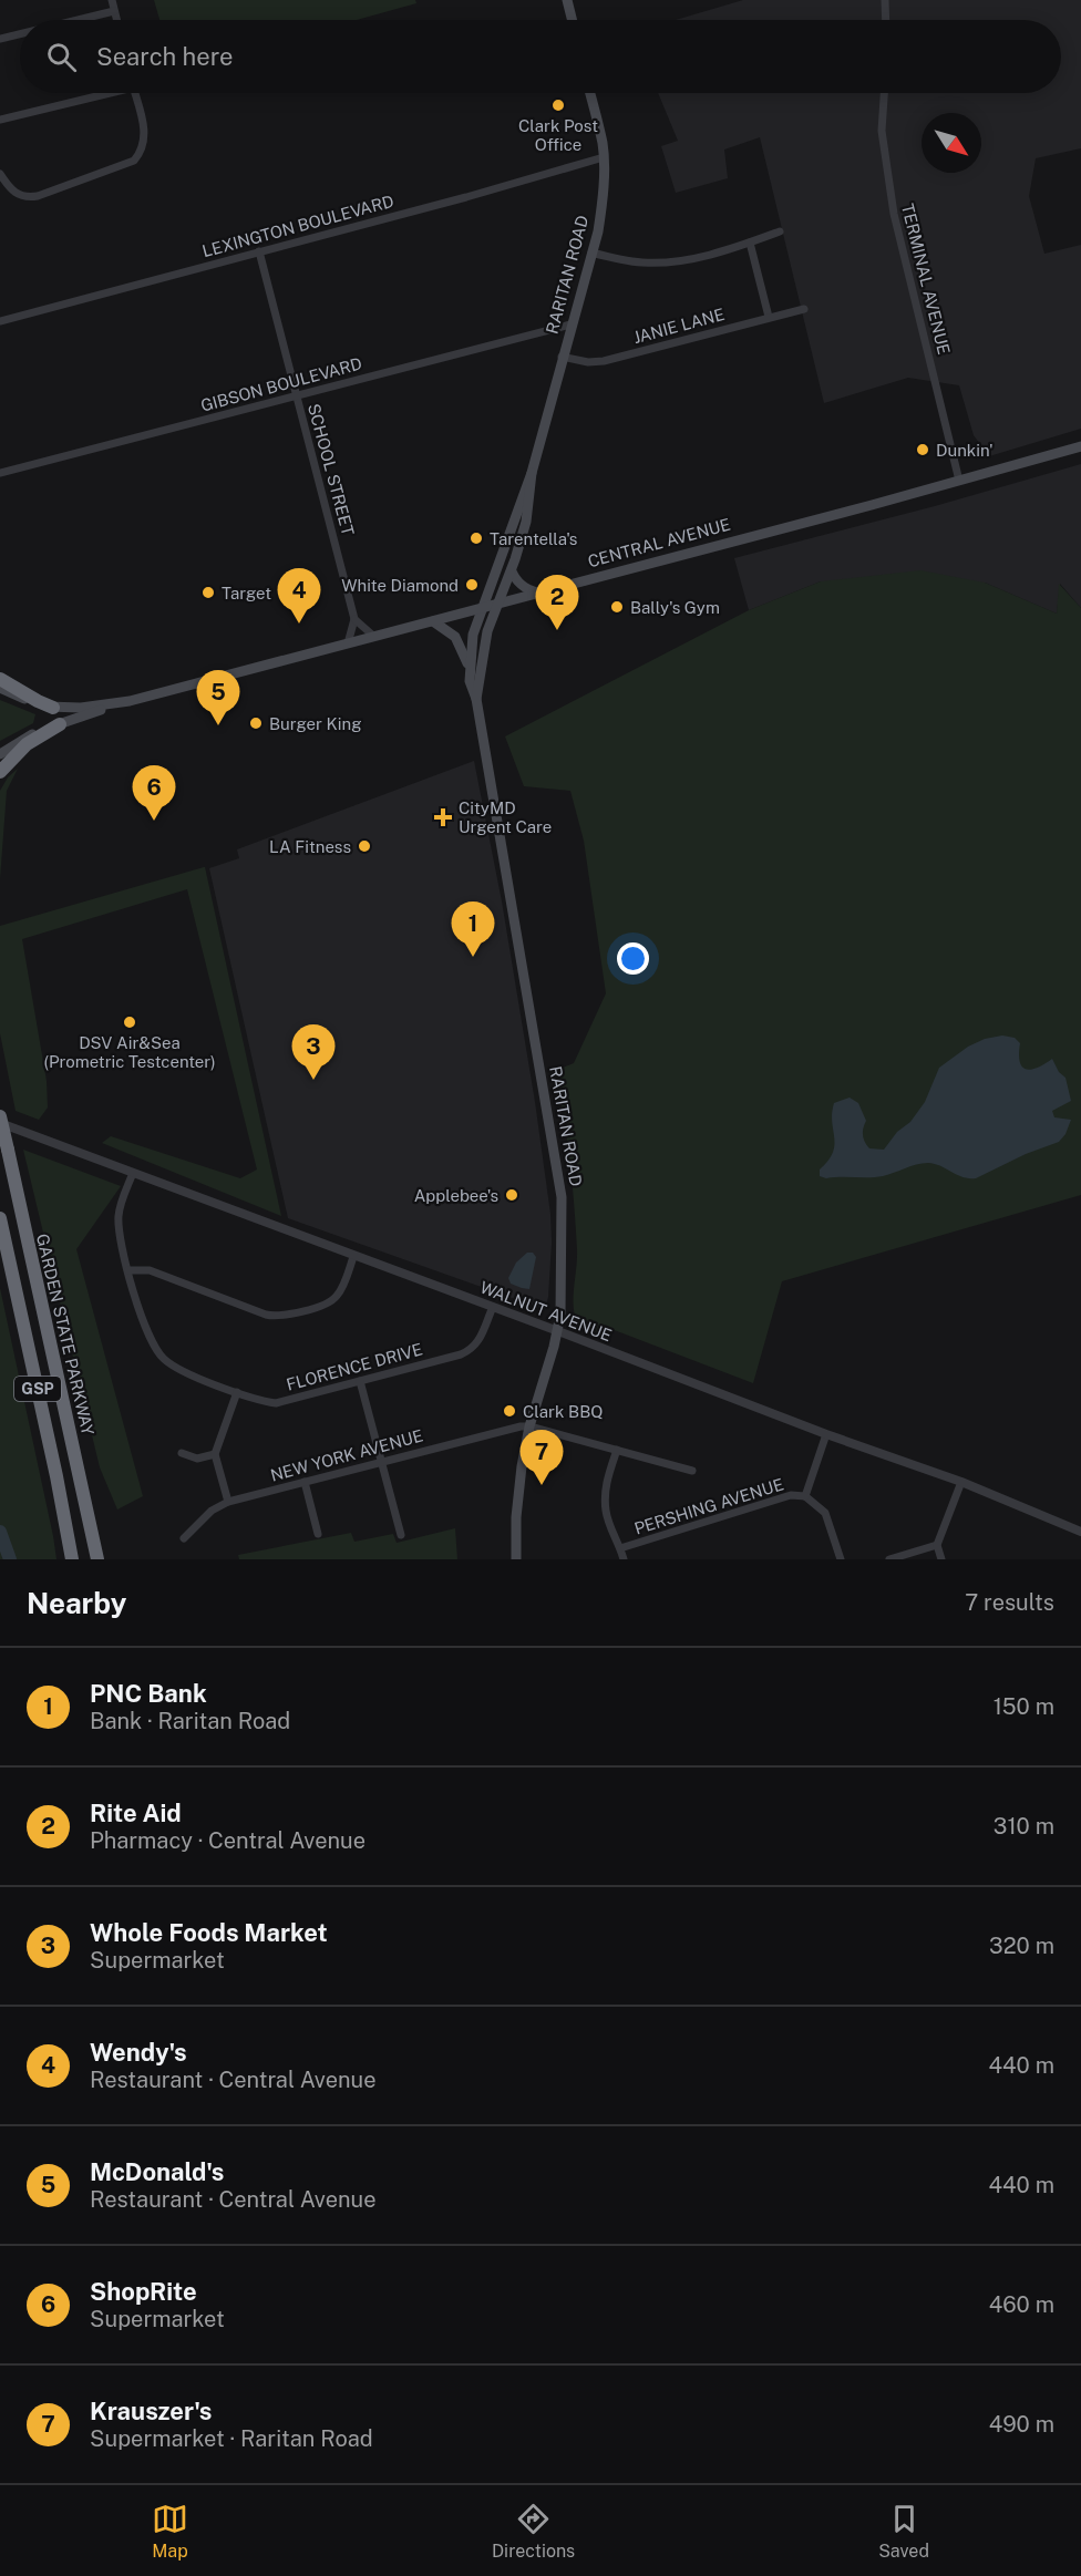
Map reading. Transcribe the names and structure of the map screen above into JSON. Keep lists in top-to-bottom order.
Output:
{
  "streets": {
    "highway": ["GARDEN STATE PARKWAY", "GSP"],
    "main road": ["RARITAN ROAD", "CENTRAL AVENUE"],
    "street": [
      "LEXINGTON BOULEVARD",
      "TERMINAL AVENUE",
      "JANIE LANE",
      "GIBSON BOULEVARD",
      "SCHOOL STREET",
      "WALNUT AVENUE",
      "FLORENCE DRIVE",
      "NEW YORK AVENUE",
      "PERSHING AVENUE"
    ]
  },
  "crossings": [
    ["LEXINGTON BOULEVARD", "RARITAN ROAD"],
    ["LEXINGTON BOULEVARD", "SCHOOL STREET"],
    ["RARITAN ROAD", "JANIE LANE"],
    ["RARITAN ROAD", "GIBSON BOULEVARD"],
    ["RARITAN ROAD", "CENTRAL AVENUE"],
    ["RARITAN ROAD", "WALNUT AVENUE"],
    ["RARITAN ROAD", "NEW YORK AVENUE"],
    ["TERMINAL AVENUE", "CENTRAL AVENUE"],
    ["GIBSON BOULEVARD", "SCHOOL STREET"],
    ["WALNUT AVENUE", "FLORENCE DRIVE"]
  ],
  "places": {
    "other": [
      "Clark Post Office",
      "Dunkin'",
      "Tarentella's",
      "White Diamond",
      "Target",
      "Bally's Gym",
      "Burger King",
      "LA Fitness",
      "DSV Air&Sea (Prometric Testcenter)",
      "Applebee's",
      "Clark BBQ"
    ],
    "health": ["CityMD Urgent Care"]
  },
  "north": "bottom right",
  "page": {
    "search": "Search here",
    "pins": [
      "4",
      "2",
      "5",
      "6",
      "1",
      "3",
      "7"
    ],
    "heading": ["Nearby", "7 results"],
    "list": [
      {
        "mark": "1",
        "name": "PNC Bank",
        "note": "Bank · Raritan Road",
        "value": "150 m"
      },
      {
        "mark": "2",
        "name": "Rite Aid",
        "note": "Pharmacy · Central Avenue",
        "value": "310 m"
      },
      {
        "mark": "3",
        "name": "Whole Foods Market",
        "note": "Supermarket",
        "value": "320 m"
      },
      {
        "mark": "4",
        "name": "Wendy's",
        "note": "Restaurant · Central Avenue",
        "value": "440 m"
      },
      {
        "mark": "5",
        "name": "McDonald's",
        "note": "Restaurant · Central Avenue",
        "value": "440 m"
      },
      {
        "mark": "6",
        "name": "ShopRite",
        "note": "Supermarket",
        "value": "460 m"
      },
      {
        "mark": "7",
        "name": "Krauszer's",
        "note": "Supermarket · Raritan Road",
        "value": "490 m"
      }
    ],
    "nav": ["Map", "Directions", "Saved"]
  }
}
